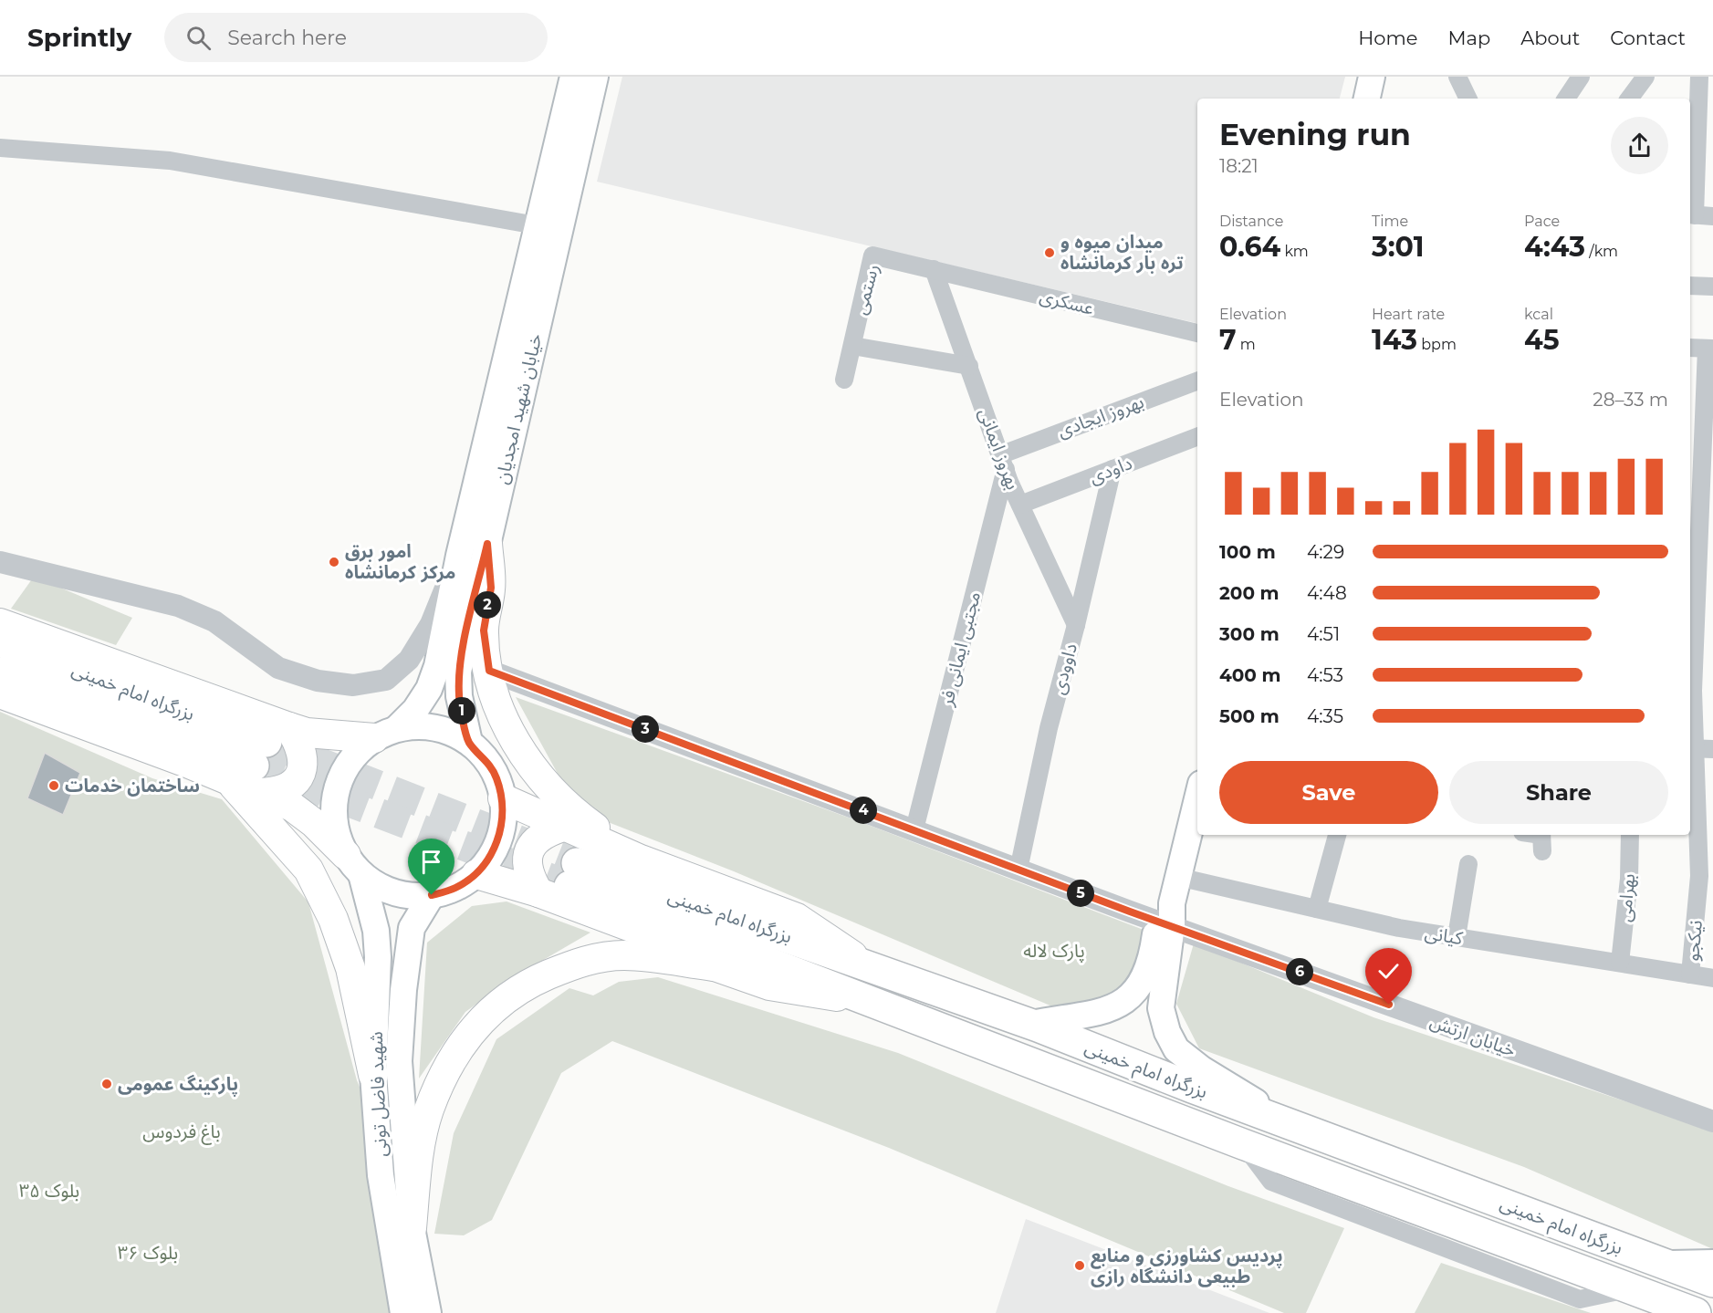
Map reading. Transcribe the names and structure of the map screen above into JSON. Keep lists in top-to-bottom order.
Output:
{
  "streets": {
    "highway": ["بزرگراه امام خمینی"],
    "main road": ["خیابان شهید امجدیان", "شهید فاضل تونی"],
    "street": [
      "رستمی",
      "عسکری",
      "بهروز ایجادی",
      "بهروز ایمانی",
      "داودی",
      "مجتبی ایمانی فر",
      "داوودی",
      "بهرامی",
      "کیانی",
      "نیکجو",
      "خیابان ارتش"
    ]
  },
  "crossings": [
    ["رستمی", "عسکری"],
    ["رستمی", "بهروز ایمانی"],
    ["عسکری", "بهروز ایمانی"],
    ["خیابان شهید امجدیان", "شهید فاضل تونی"],
    ["بهروز ایجادی", "بهروز ایمانی"],
    ["بهروز ایجادی", "مجتبی ایمانی فر"],
    ["بهروز ایمانی", "داودی"],
    ["بهروز ایمانی", "مجتبی ایمانی فر"],
    ["بهروز ایمانی", "داوودی"],
    ["داودی", "داوودی"],
    ["مجتبی ایمانی فر", "خیابان ارتش"],
    ["داوودی", "خیابان ارتش"],
    ["بهرامی", "کیانی"],
    ["کیانی", "نیکجو"]
  ],
  "parks": [
    "پارک لاله",
    "باغ فردوس",
    "بلوک ۳۵",
    "بلوک ۳۶"
  ],
  "places": [
    "میدان میوه و تره بار کرمانشاه",
    "امور برق مرکز کرمانشاه",
    "ساختمان خدمات",
    "پارکینگ عمومی",
    "پردیس کشاورزی و منابع طبیعی دانشگاه رازی"
  ],
  "page": {
    "header": "Sprintly",
    "search": "Search here",
    "nav": [
      "Home",
      "Map",
      "About",
      "Contact"
    ],
    "heading": ["Evening run", "18:21"],
    "stats": [
      ["Distance", "0.64 km"],
      ["Time", "3:01"],
      ["Pace", "4:43 /km"],
      ["Elevation", "7 m"],
      ["Heart rate", "143 bpm"],
      ["kcal", "45"]
    ],
    "chart": ["Elevation", "28–33 m"],
    "list": [
      {
        "name": "100 m",
        "note": "4:29"
      },
      {
        "name": "200 m",
        "note": "4:48"
      },
      {
        "name": "300 m",
        "note": "4:51"
      },
      {
        "name": "400 m",
        "note": "4:53"
      },
      {
        "name": "500 m",
        "note": "4:35"
      }
    ],
    "pins": [
      "2",
      "1",
      "3",
      "4",
      "5",
      "6"
    ],
    "buttons": ["Save", "Share"]
  }
}
